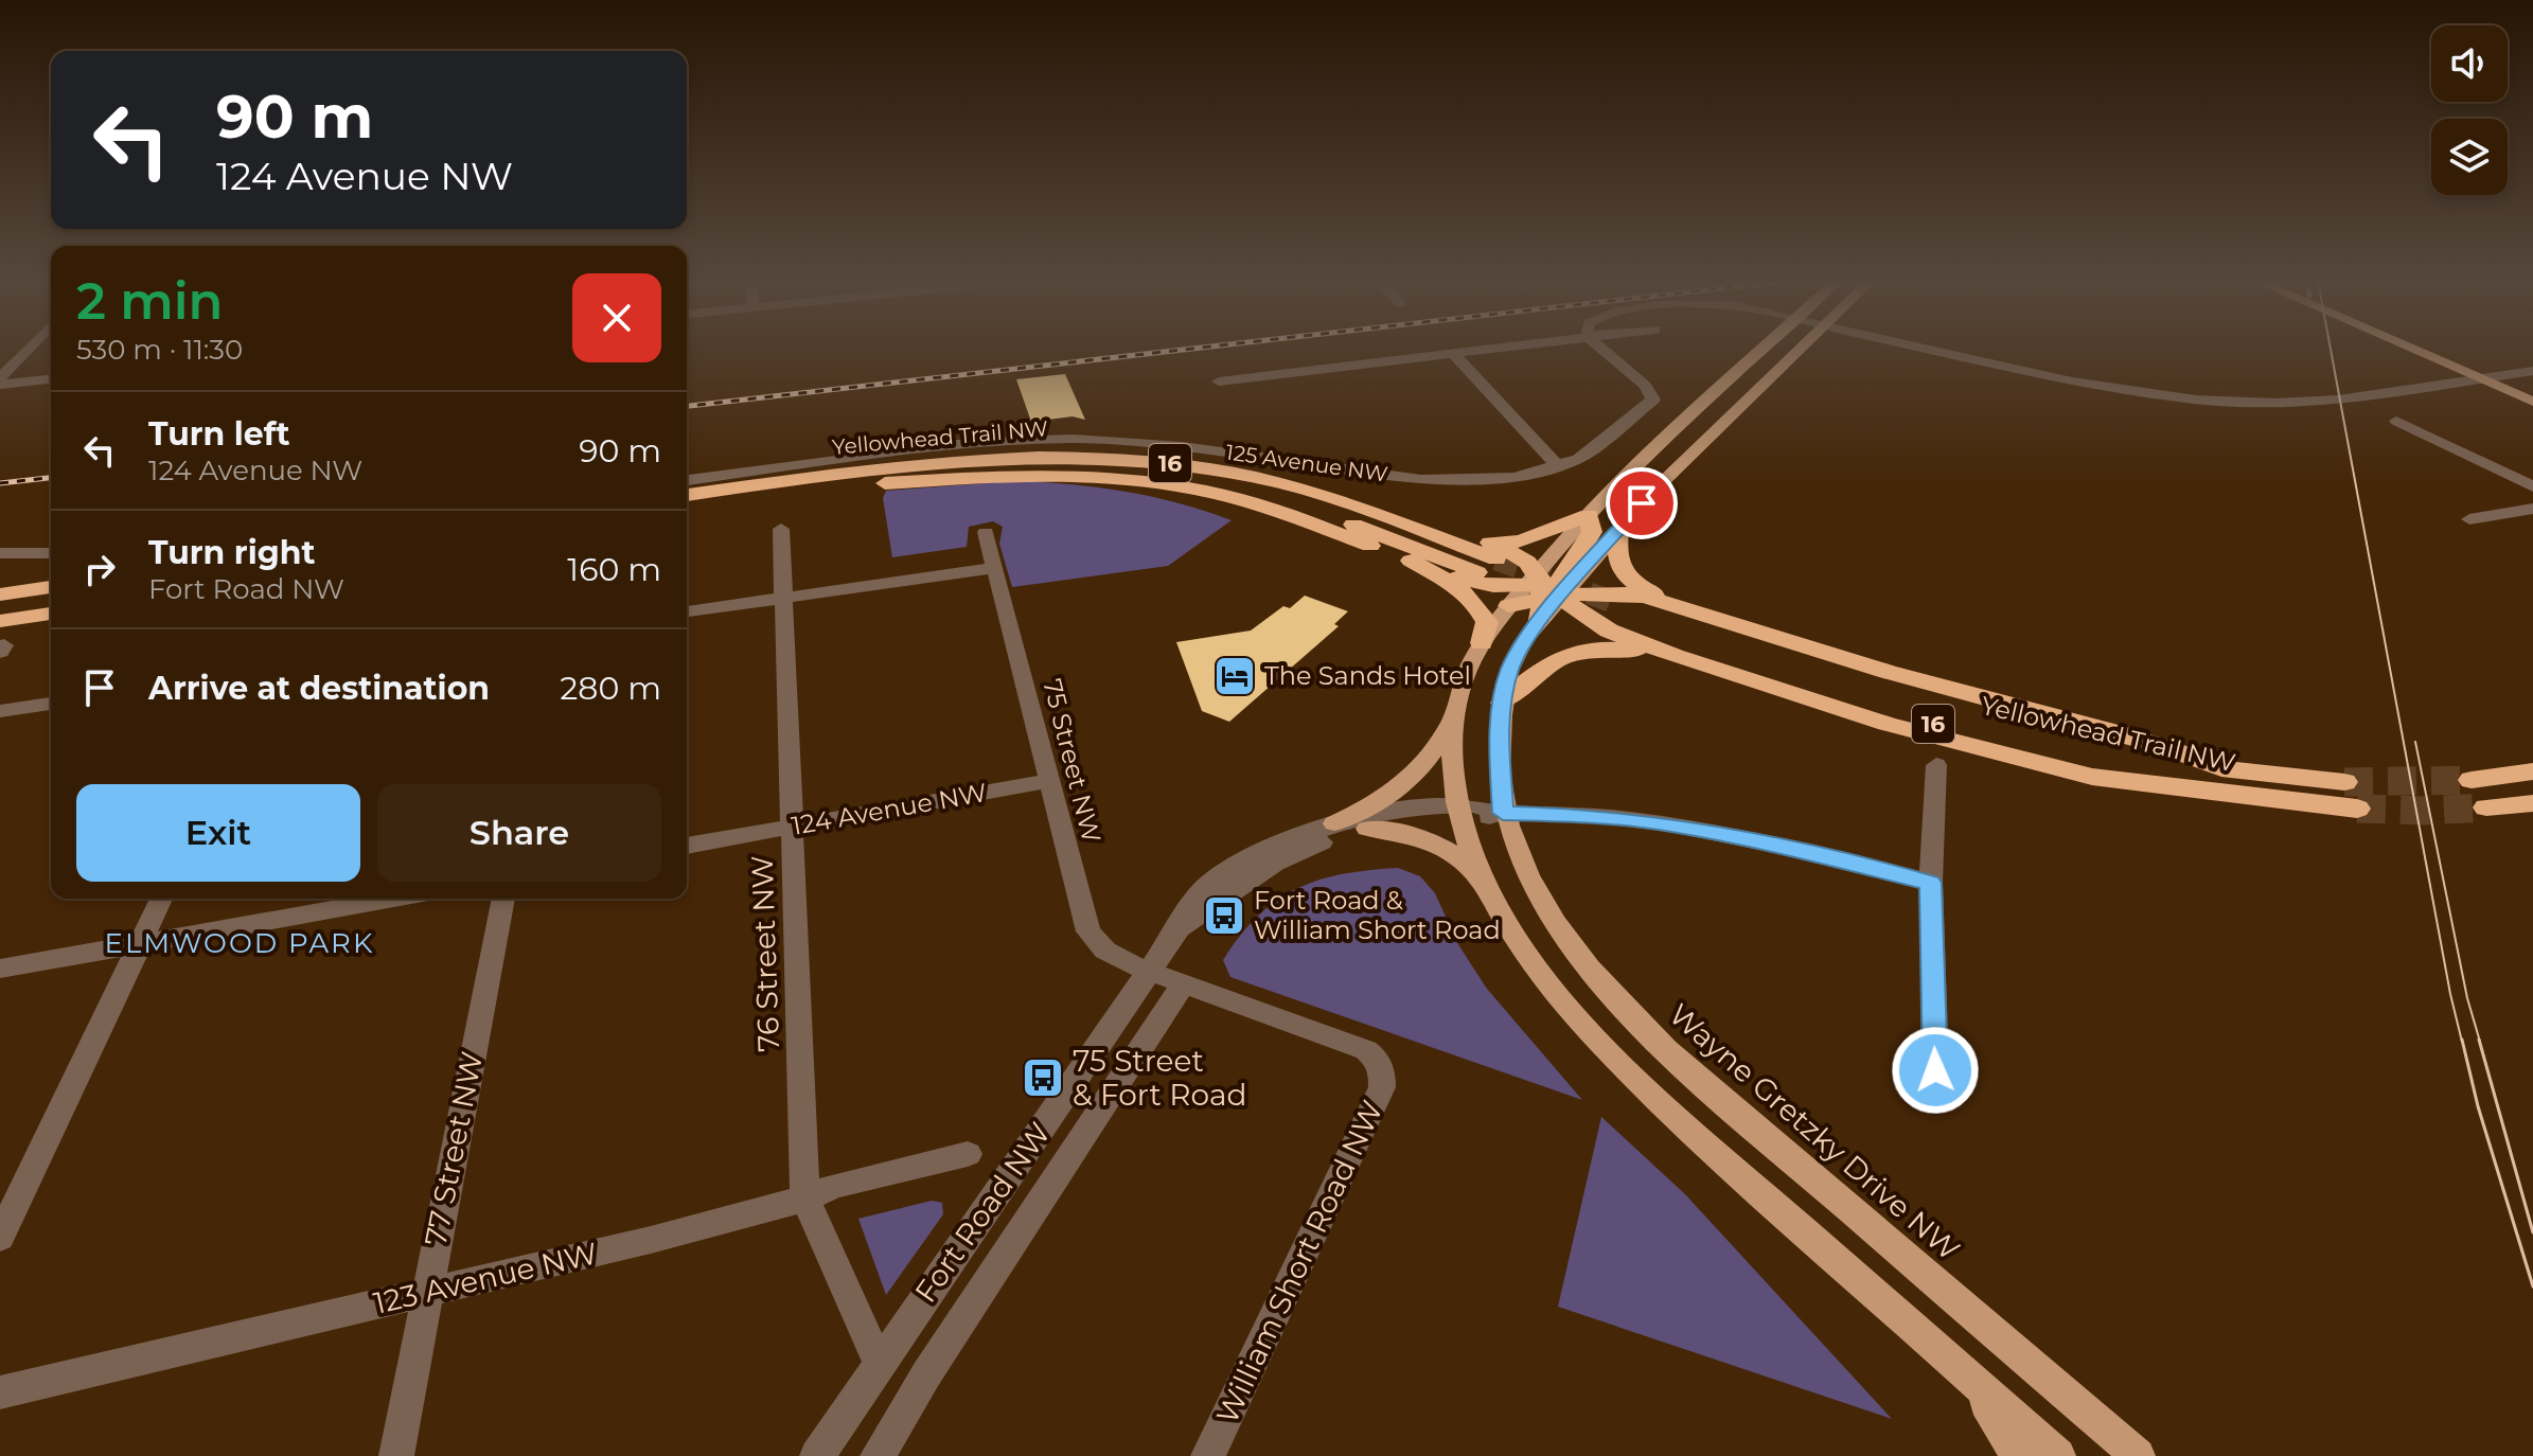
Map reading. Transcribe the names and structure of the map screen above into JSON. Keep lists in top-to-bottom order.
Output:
{
  "streets": {
    "highway": ["Yellowhead Trail NW", "16"],
    "main road": ["Wayne Gretzky Drive NW"],
    "street": [
      "125 Avenue NW",
      "75 Street NW",
      "124 Avenue NW",
      "76 Street NW",
      "77 Street NW",
      "Fort Road NW",
      "William Short Road NW",
      "123 Avenue NW"
    ]
  },
  "crossings": [
    ["75 Street NW", "124 Avenue NW"],
    ["75 Street NW", "Fort Road NW"],
    ["75 Street NW", "William Short Road NW"],
    ["124 Avenue NW", "76 Street NW"],
    ["76 Street NW", "Fort Road NW"],
    ["76 Street NW", "123 Avenue NW"],
    ["Wayne Gretzky Drive NW", "Fort Road NW"],
    ["77 Street NW", "123 Avenue NW"],
    ["Fort Road NW", "William Short Road NW"]
  ],
  "districts": ["ELMWOOD PARK"],
  "places": {
    "hotel": ["The Sands Hotel"],
    "bus stop": ["Fort Road & William Short Road", "75 Street & Fort Road"]
  },
  "page": {
    "turn": ["90 m", "124 Avenue NW"],
    "heading": ["2 min", "530 m · 11:30"],
    "list": [
      {
        "name": "Turn left",
        "note": "124 Avenue NW",
        "value": "90 m"
      },
      {
        "name": "Turn right",
        "note": "Fort Road NW",
        "value": "160 m"
      },
      {
        "name": "Arrive at destination",
        "value": "280 m"
      }
    ],
    "buttons": ["Exit", "Share"]
  }
}
